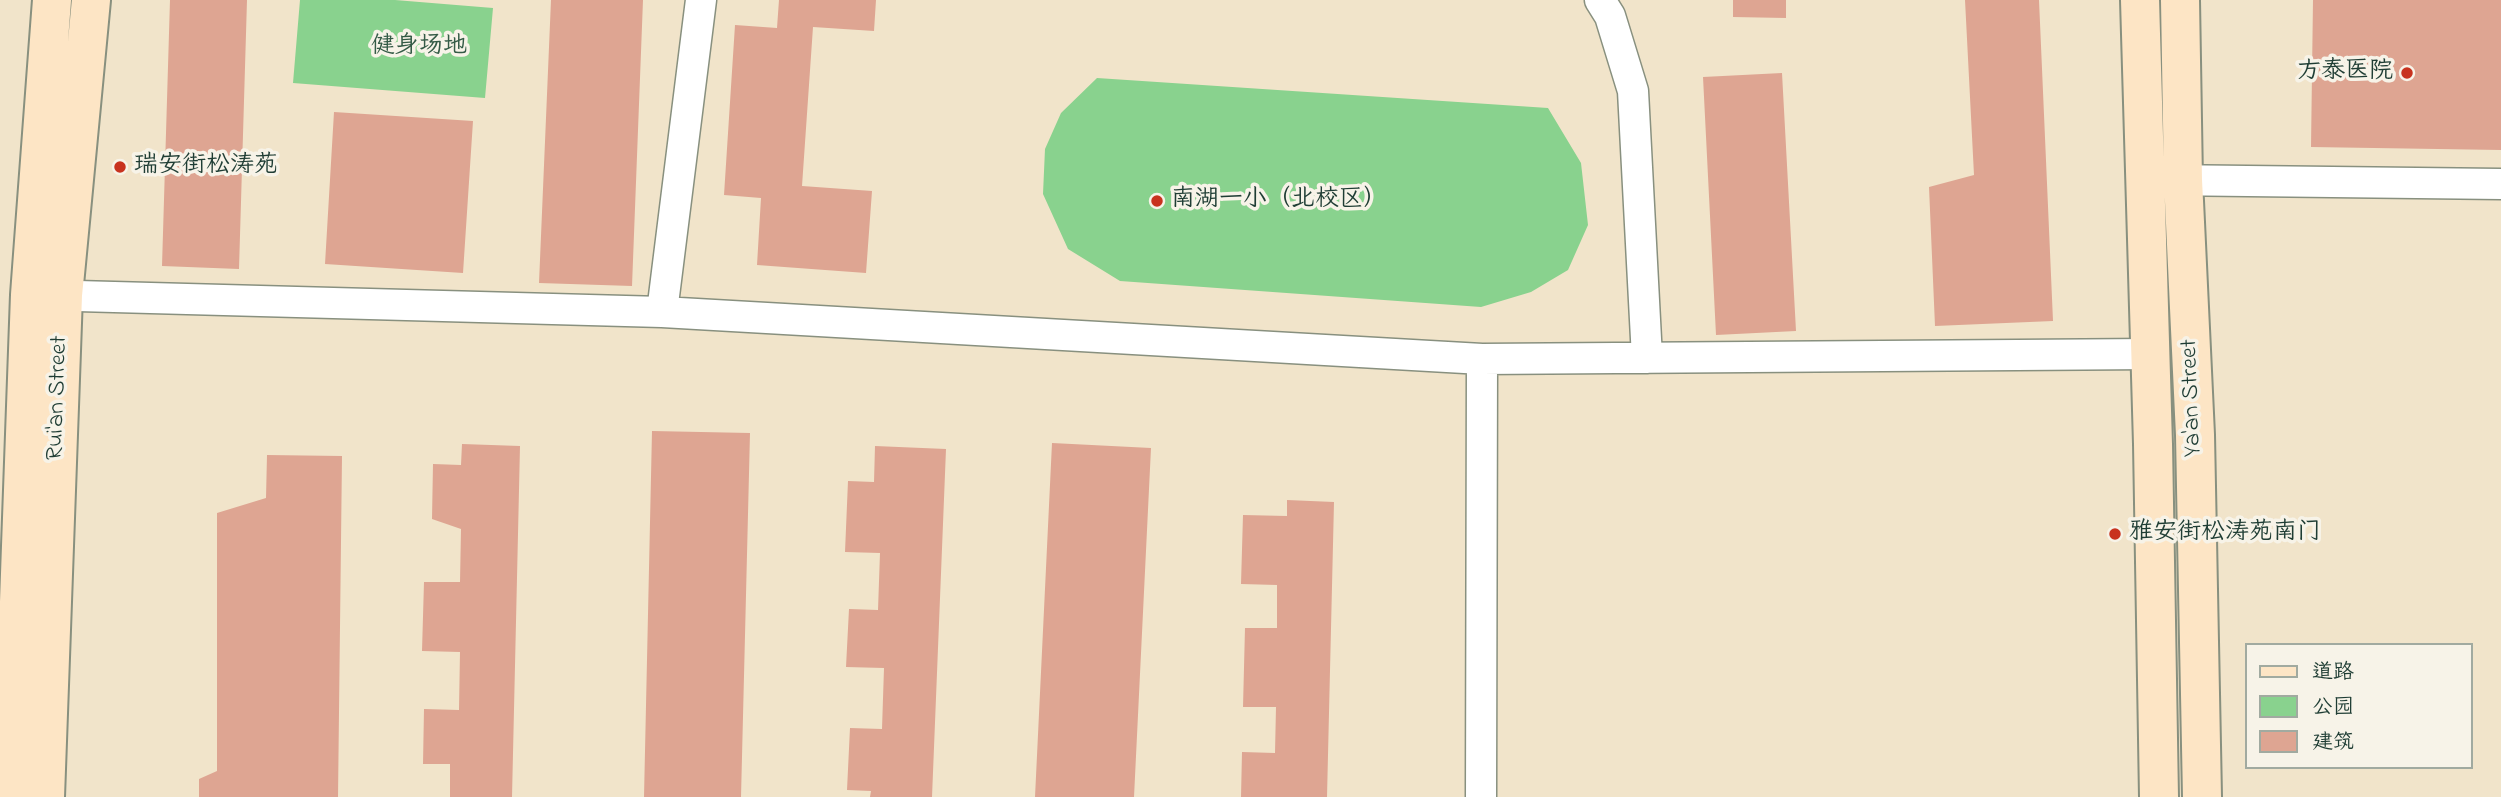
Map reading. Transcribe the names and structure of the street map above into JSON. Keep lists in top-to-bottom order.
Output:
{
  "streets": {
    "main road": ["Rui'an Street", "Ya'an Street"]
  },
  "parks": ["健身场地"],
  "places": [
    "方泰医院",
    "瑞安街松涛苑",
    "南湖一小（北校区）",
    "雅安街松涛苑南门"
  ],
  "legend": ["道路", "公园", "建筑"]
}
